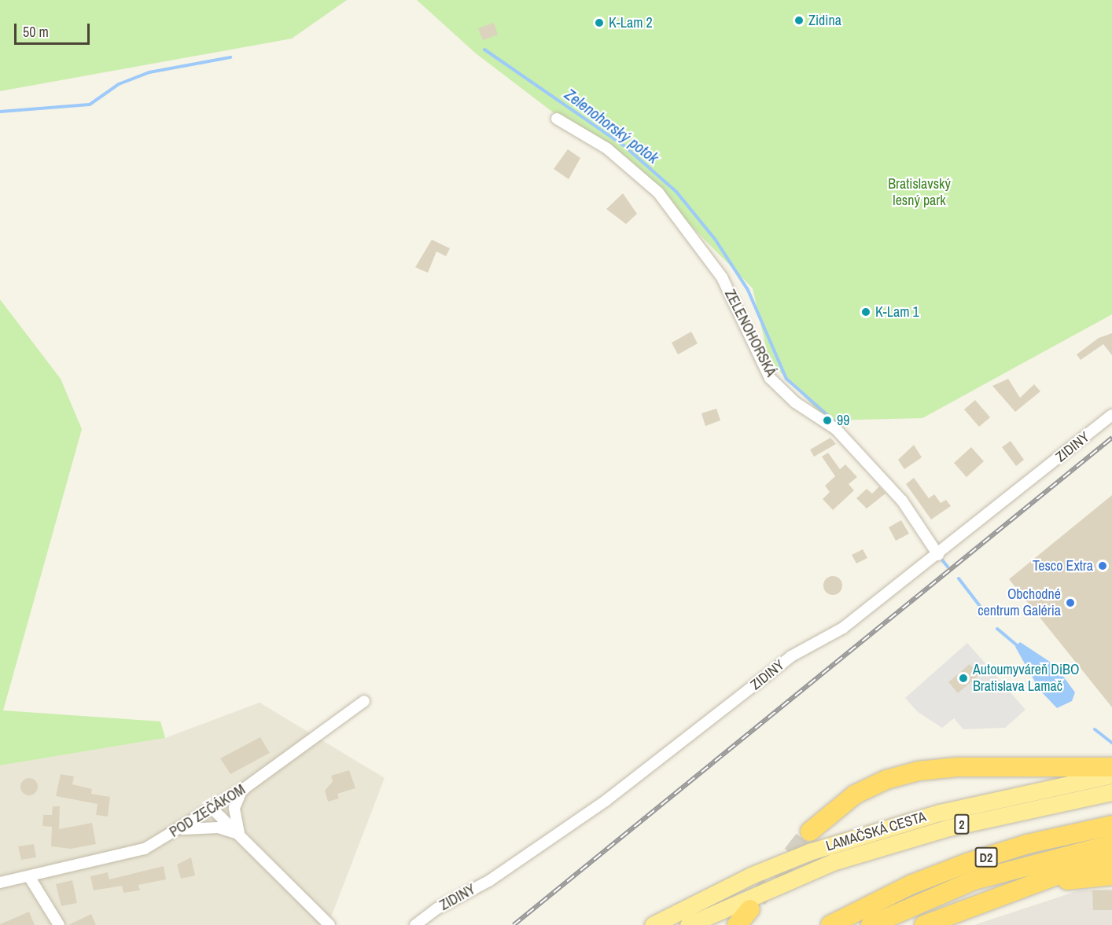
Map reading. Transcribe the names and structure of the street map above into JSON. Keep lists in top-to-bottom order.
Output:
{
  "streets": {
    "highway": ["D2"],
    "main road": ["2", "LAMAČSKÁ CESTA"],
    "street": ["ZELENOHORSKÁ", "ZIDINY", "POD ZEČÁKOM"]
  },
  "crossings": [
    ["ZELENOHORSKÁ", "ZIDINY"]
  ],
  "water": ["Zelenohorský potok"],
  "parks": ["Bratislavský lesný park"],
  "places": [
    "Zidina",
    "K-Lam 2",
    "K-Lam 1",
    "99",
    "Tesco Extra",
    "Obchodné centrum Galéria",
    "Autoumyváreň DiBO Bratislava Lamač"
  ],
  "scale_bar": "50 m"
}
